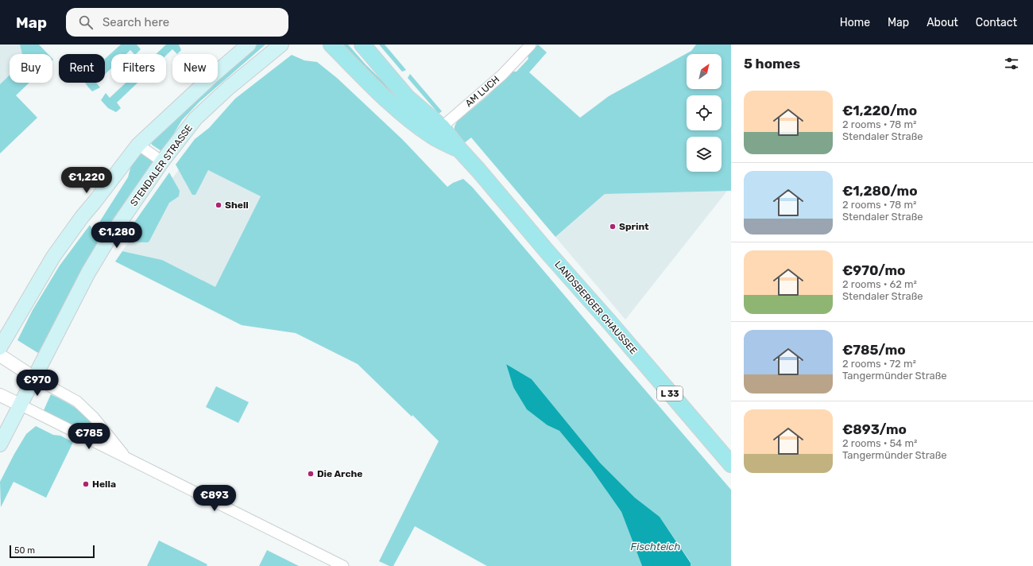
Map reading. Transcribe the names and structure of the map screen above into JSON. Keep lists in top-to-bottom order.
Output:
{
  "streets": {
    "main road": ["STENDALER STRASSE", "LANDSBERGER CHAUSSEE", "L 33"],
    "street": ["AM LUCH"]
  },
  "crossings": [
    ["AM LUCH", "LANDSBERGER CHAUSSEE"]
  ],
  "water": ["Fischteich"],
  "places": [
    "Shell",
    "Sprint",
    "Die Arche",
    "Hella"
  ],
  "scale_bar": "50 m",
  "north": "top right",
  "page": {
    "header": "Map",
    "search": "Search here",
    "nav": [
      "Home",
      "Map",
      "About",
      "Contact"
    ],
    "heading": "5 homes",
    "chip": [
      "Buy",
      "Rent",
      "Filters",
      "New"
    ],
    "list": [
      {
        "name": "€1,220/mo",
        "note": "2 rooms · 78 m² · Stendaler Straße"
      },
      {
        "name": "€1,280/mo",
        "note": "2 rooms · 78 m² · Stendaler Straße"
      },
      {
        "name": "€970/mo",
        "note": "2 rooms · 62 m² · Stendaler Straße"
      },
      {
        "name": "€785/mo",
        "note": "2 rooms · 72 m² · Tangermünder Straße"
      },
      {
        "name": "€893/mo",
        "note": "2 rooms · 54 m² · Tangermünder Straße"
      }
    ],
    "price": [
      "€1,220",
      "€1,280",
      "€970",
      "€785",
      "€893"
    ],
    "scale": "50 m"
  }
}
